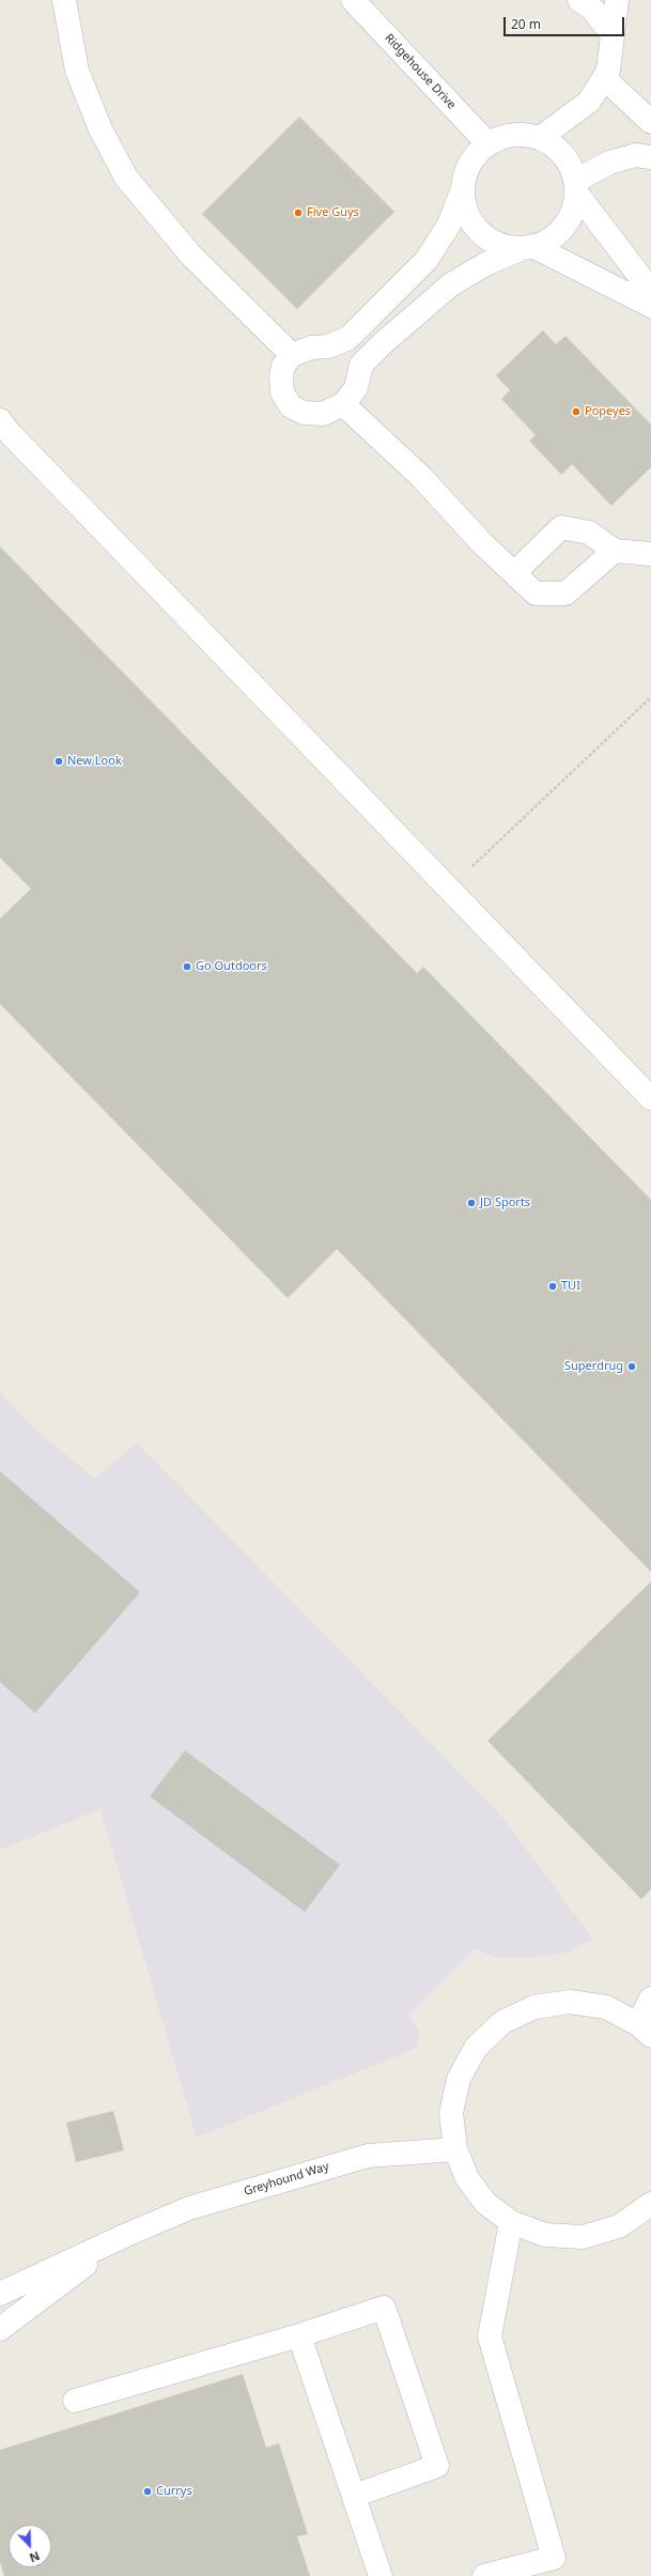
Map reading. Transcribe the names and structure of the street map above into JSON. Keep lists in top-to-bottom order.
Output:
{
  "streets": {
    "street": ["Ridgehouse Drive", "Greyhound Way"]
  },
  "places": [
    "Five Guys",
    "Popeyes",
    "New Look",
    "Go Outdoors",
    "JD Sports",
    "TUI",
    "Superdrug",
    "Currys"
  ],
  "scale_bar": "20 m",
  "north": "bottom right"
}
